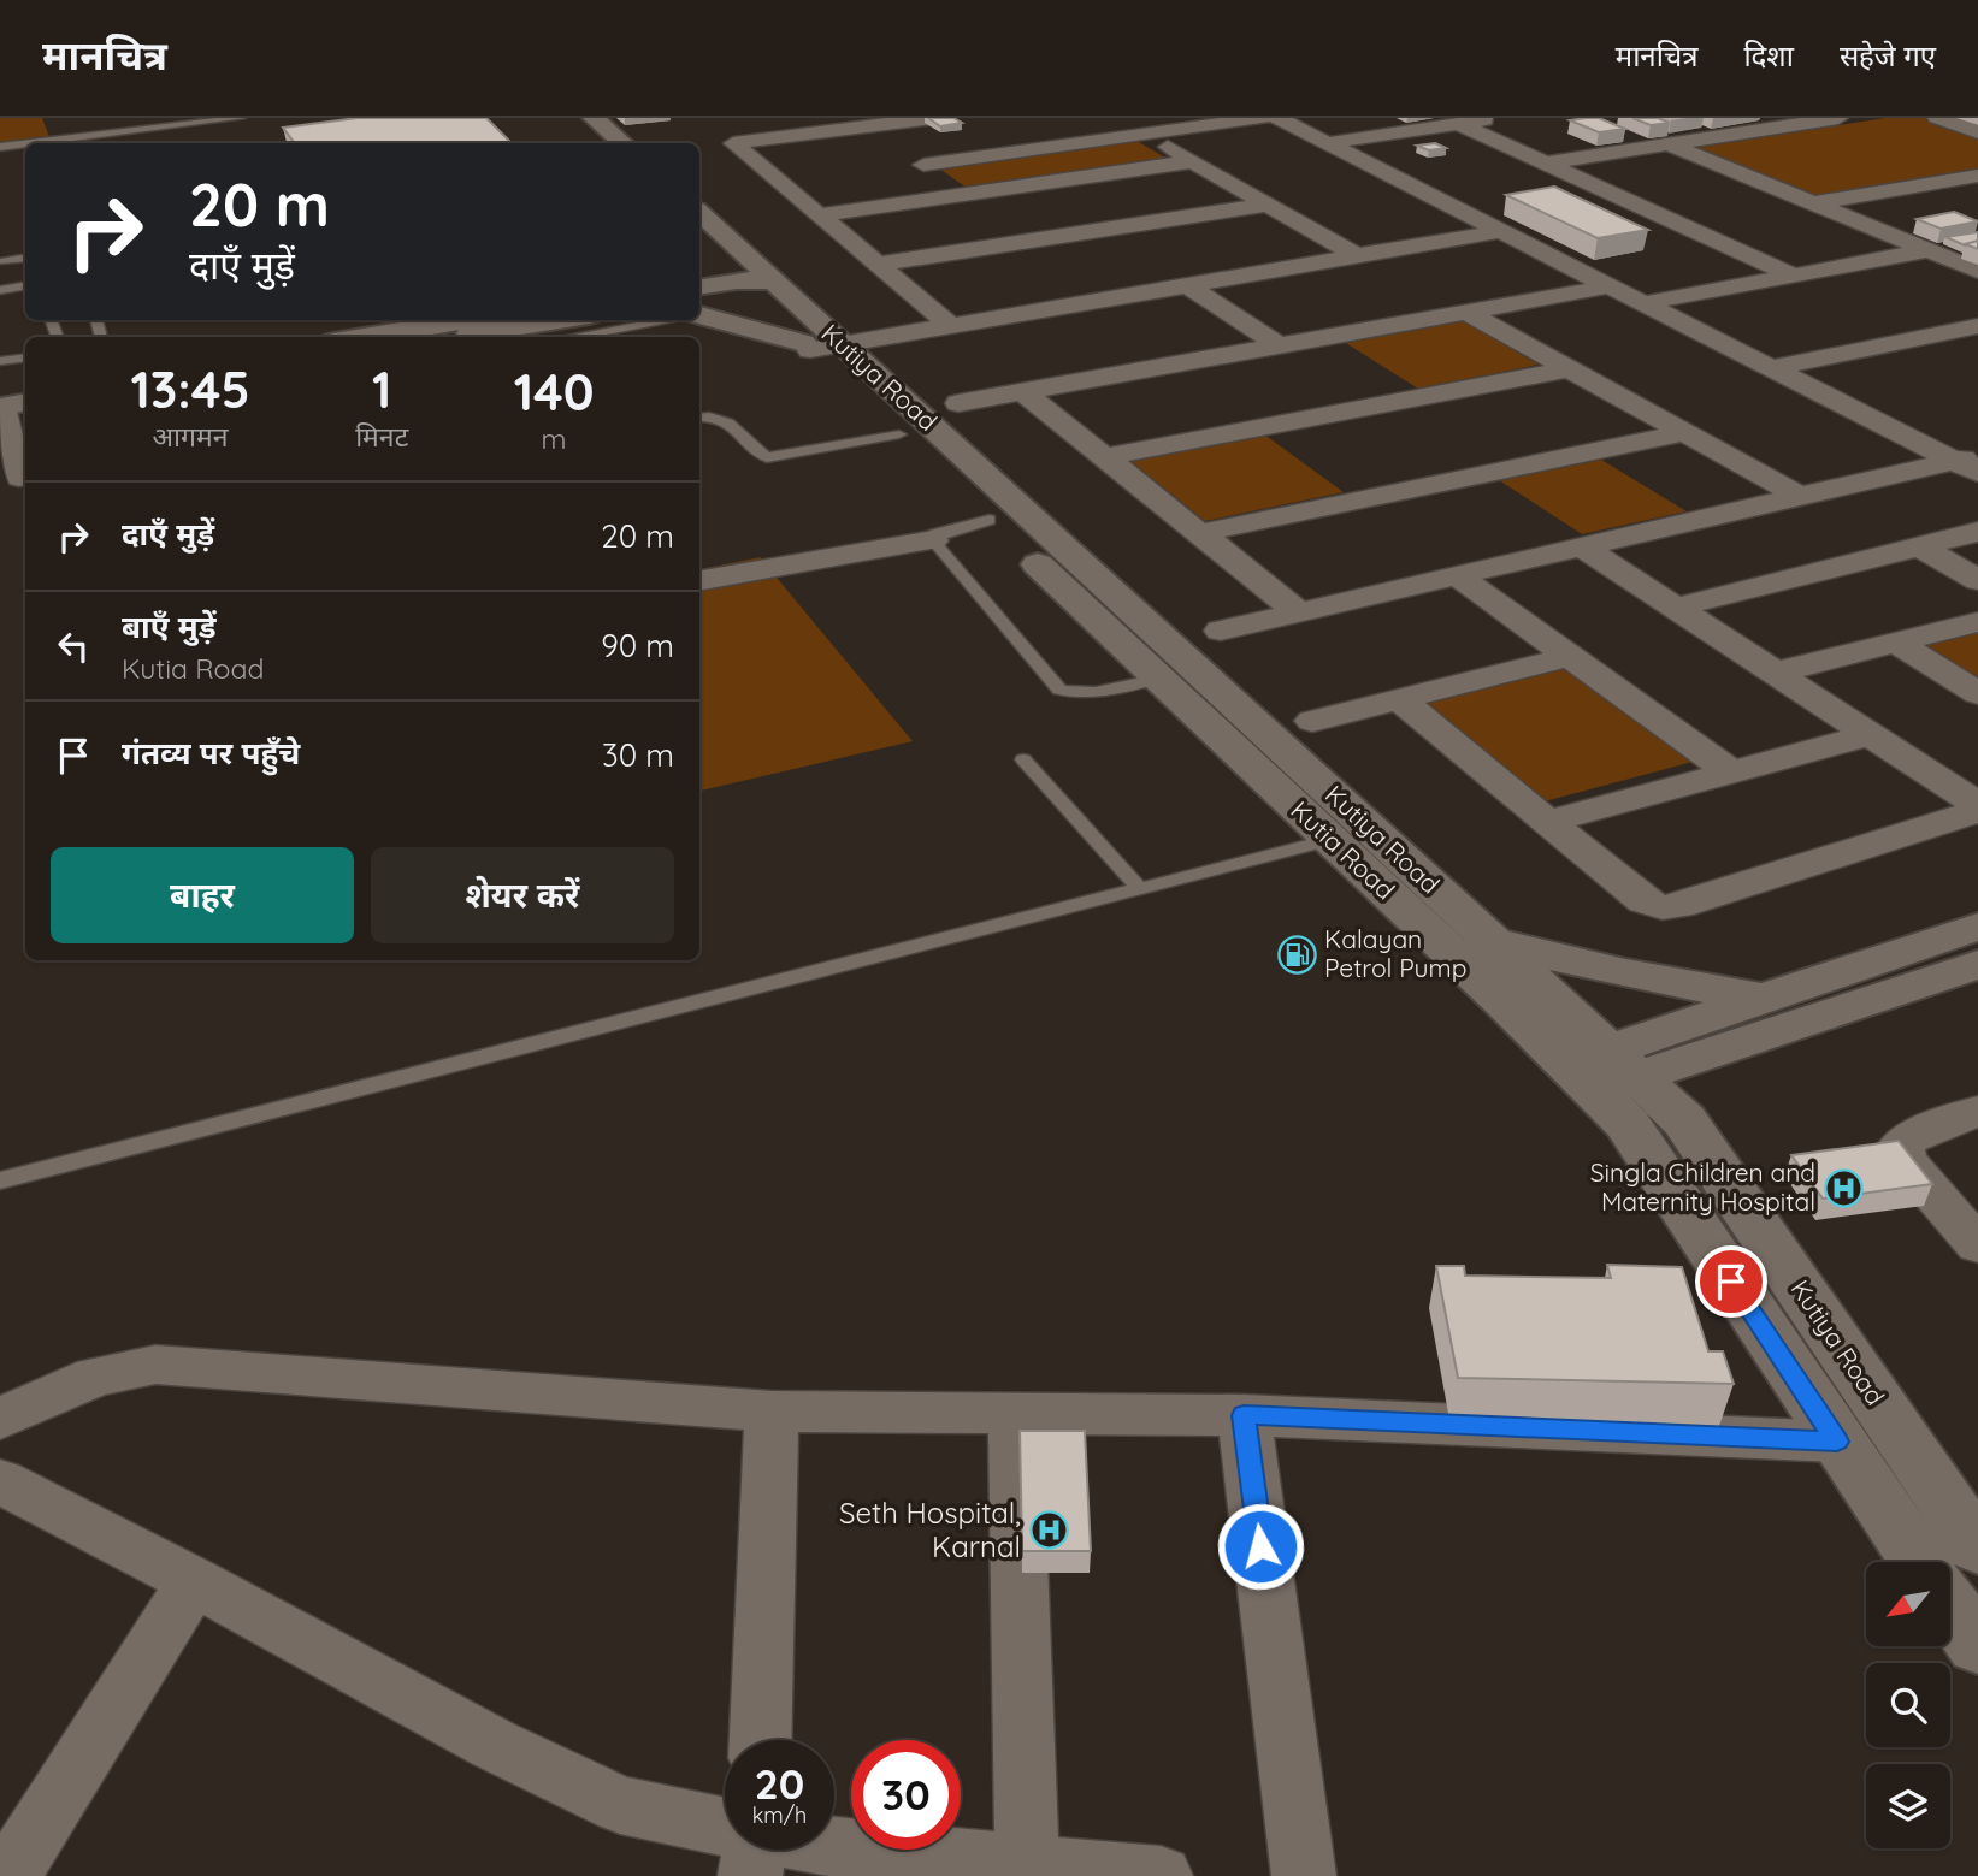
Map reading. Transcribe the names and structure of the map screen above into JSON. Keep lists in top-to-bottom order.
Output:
{
  "streets": {
    "street": ["Kutiya Road", "Kutia Road"]
  },
  "crossings": [
    ["Kutiya Road", "Kutia Road"]
  ],
  "places": {
    "fuel station": ["Kalayan Petrol Pump"],
    "hospital": ["Singla Children and Maternity Hospital", "Seth Hospital, Karnal"]
  },
  "north": "bottom left",
  "page": {
    "header": "मानचित्र",
    "nav": ["मानचित्र", "दिशा", "सहेजे गए"],
    "turn": ["20 m", "दाएँ मुड़ें"],
    "eta": [
      "13:45",
      "आगमन",
      "1",
      "मिनट",
      "140",
      "m"
    ],
    "list": [
      {
        "name": "दाएँ मुड़ें",
        "value": "20 m"
      },
      {
        "name": "बाएँ मुड़ें",
        "note": "Kutia Road",
        "value": "90 m"
      },
      {
        "name": "गंतव्य पर पहुँचे",
        "value": "30 m"
      }
    ],
    "buttons": ["बाहर", "शेयर करें"],
    "speed": "20 km/h",
    "limit": "30"
  }
}
